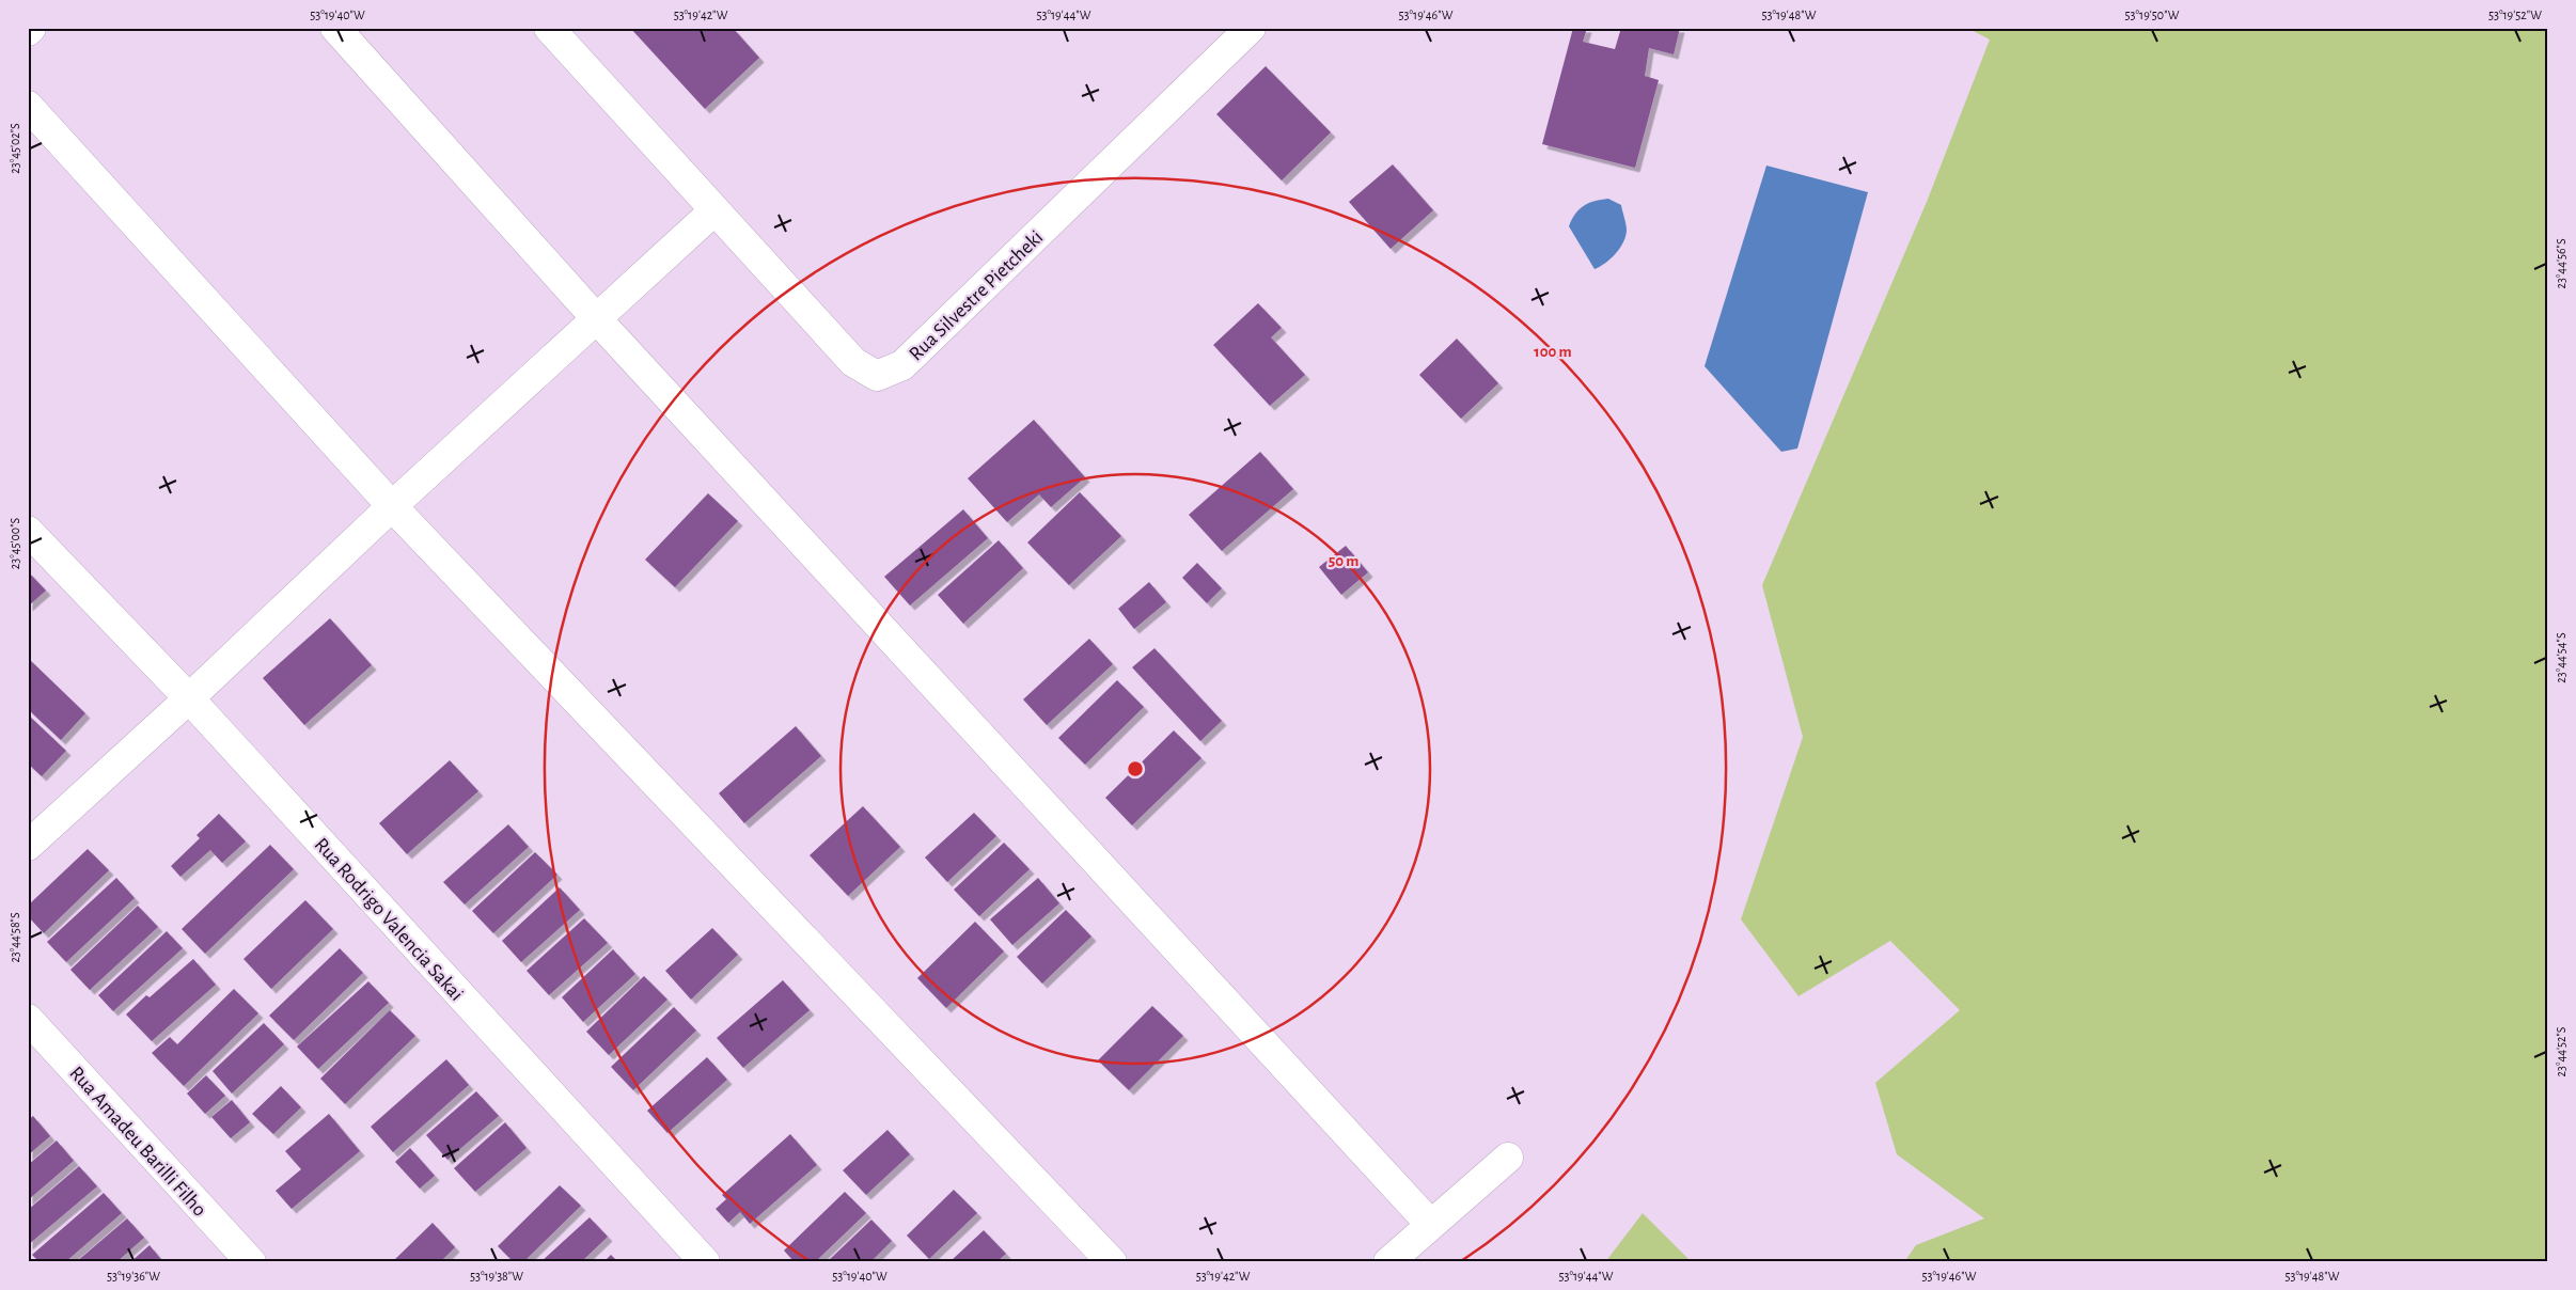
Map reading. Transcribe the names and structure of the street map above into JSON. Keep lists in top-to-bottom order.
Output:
{
  "streets": {
    "street": ["Rua Silvestre Pietcheki", "Rua Rodrigo Valencia Sakai", "Rua Amadeu Barilli Filho"]
  },
  "coordinates": [
    "53°19'40\"W",
    "53°19'42\"W",
    "53°19'44\"W",
    "53°19'46\"W",
    "53°19'48\"W",
    "53°19'50\"W",
    "53°19'52\"W",
    "23°45'02\"S",
    "23°44'56\"S",
    "23°45'00\"S",
    "23°44'54\"S",
    "23°44'58\"S",
    "23°44'52\"S",
    "53°19'36\"W",
    "53°19'38\"W"
  ],
  "rings": ["100 m", "50 m"]
}
